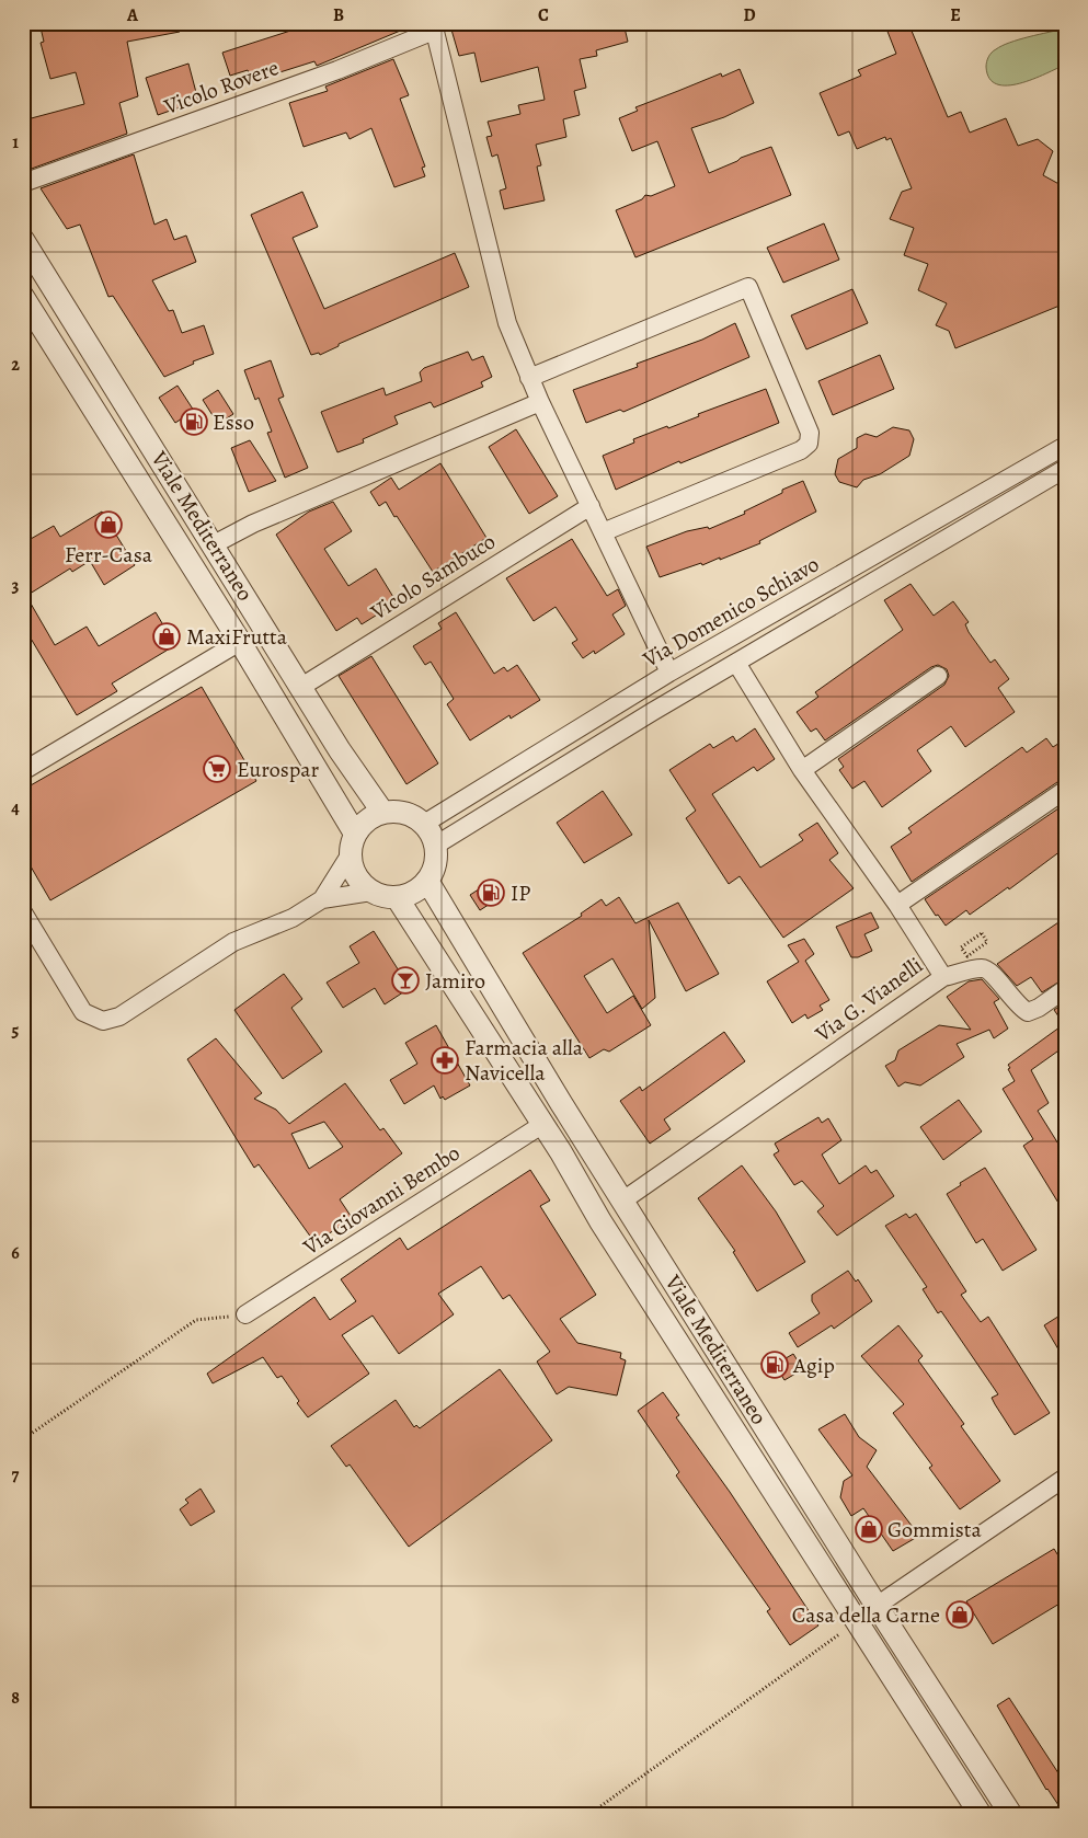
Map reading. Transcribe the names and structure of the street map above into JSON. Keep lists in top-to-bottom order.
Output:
{
  "streets": {
    "street": [
      "Vicolo Rovere",
      "Viale Mediterraneo",
      "Vicolo Sambuco",
      "Via Domenico Schiavo",
      "Via G. Vianelli",
      "Via Giovanni Bembo"
    ]
  },
  "crossings": [
    ["Viale Mediterraneo", "Vicolo Sambuco"],
    ["Viale Mediterraneo", "Via Domenico Schiavo"],
    ["Viale Mediterraneo", "Via G. Vianelli"],
    ["Viale Mediterraneo", "Via Giovanni Bembo"]
  ],
  "places": {
    "fuel station": ["Esso", "IP", "Agip"],
    "shop": [
      "Ferr-Casa",
      "MaxiFrutta",
      "Gommista",
      "Casa della Carne"
    ],
    "supermarket": ["Eurospar"],
    "bar": ["Jamiro"],
    "pharmacy": ["Farmacia alla Navicella"]
  },
  "grid": {
    "columns": [
      "A",
      "B",
      "C",
      "D",
      "E"
    ],
    "rows": [
      "1",
      "2",
      "3",
      "4",
      "5",
      "6",
      "7",
      "8"
    ]
  }
}
